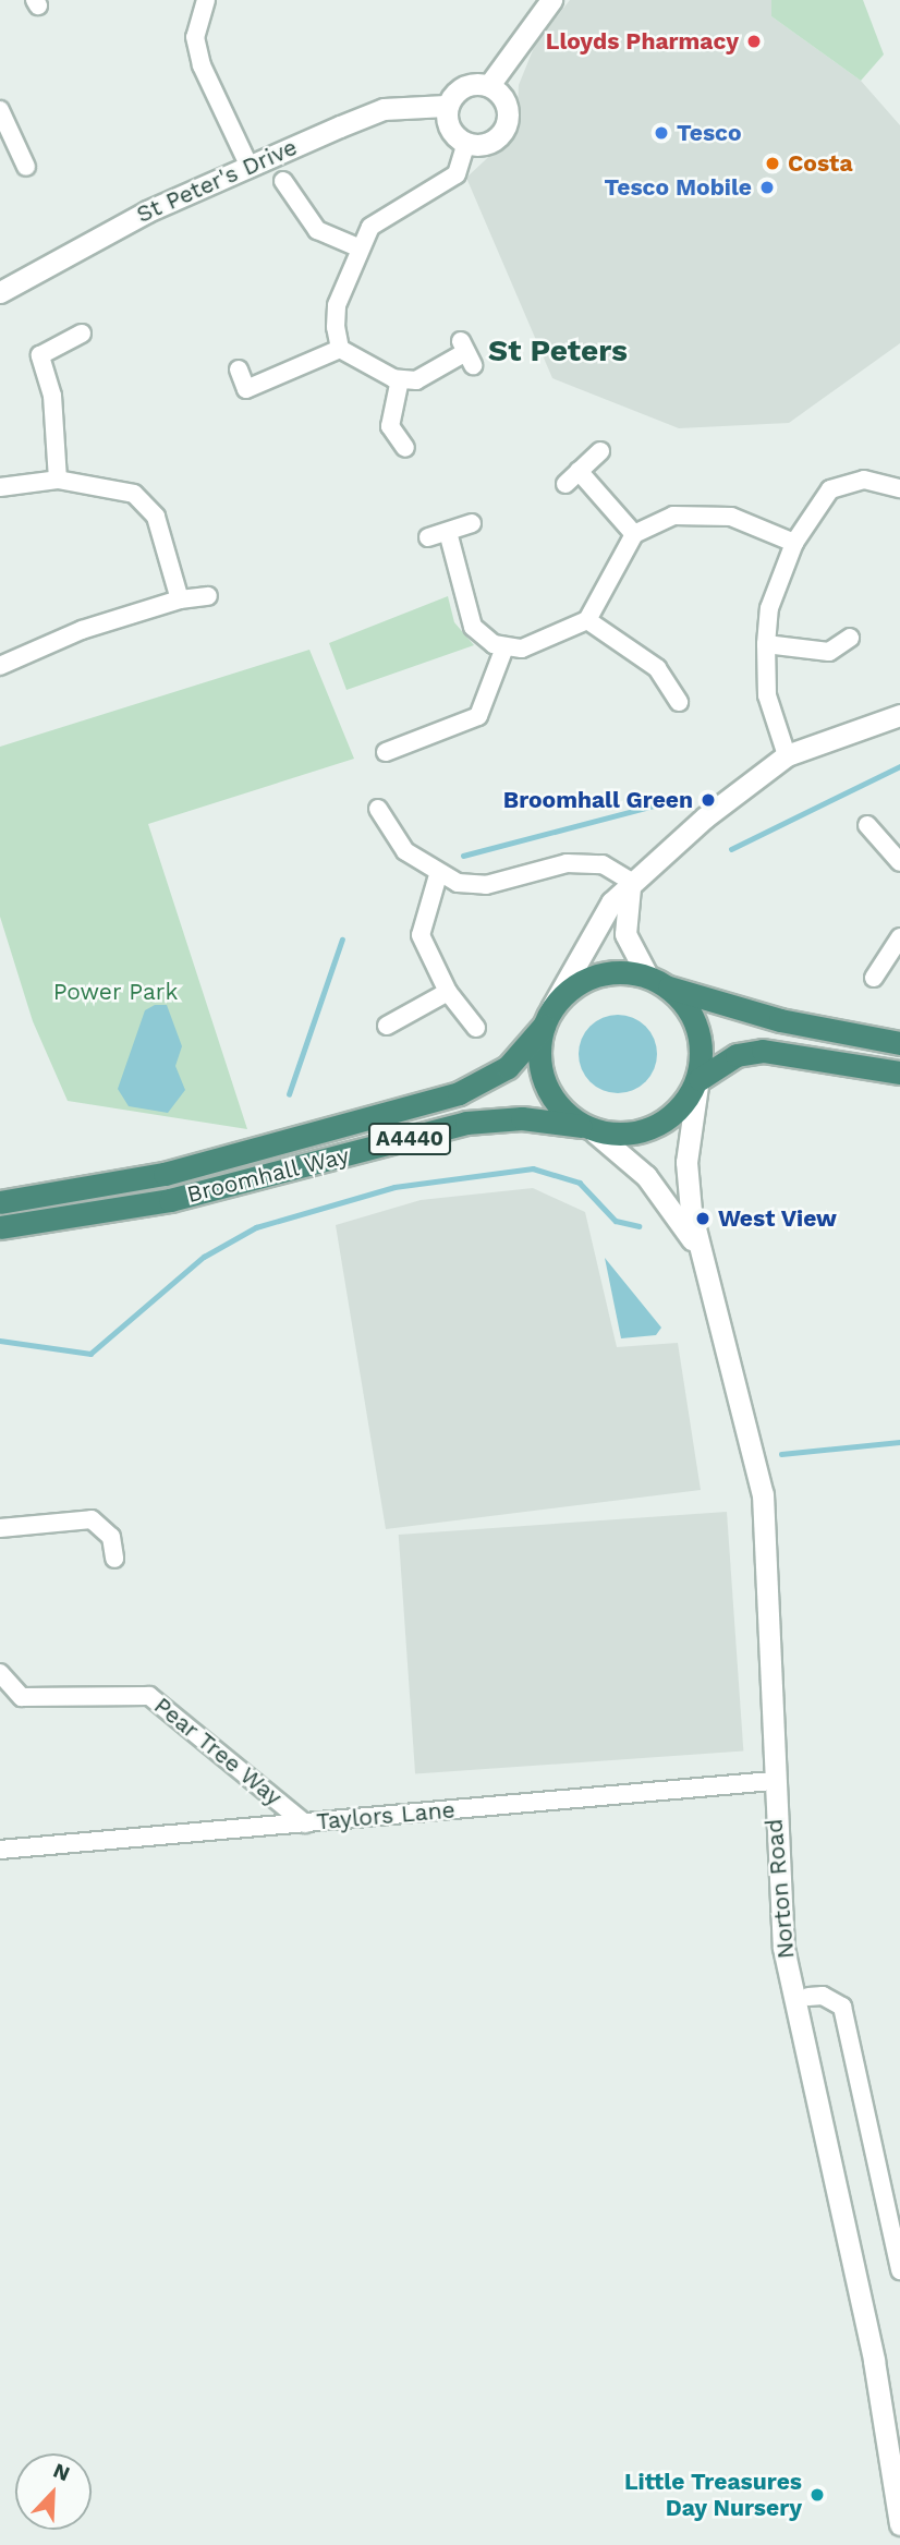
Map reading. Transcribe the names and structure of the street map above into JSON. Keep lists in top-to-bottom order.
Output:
{
  "streets": {
    "highway": ["A4440", "Broomhall Way"],
    "street": [
      "St Peter's Drive",
      "Pear Tree Way",
      "Taylors Lane",
      "Norton Road"
    ]
  },
  "crossings": [
    ["Broomhall Way", "Norton Road"],
    ["Pear Tree Way", "Taylors Lane"],
    ["Taylors Lane", "Norton Road"]
  ],
  "districts": ["St Peters"],
  "parks": ["Power Park"],
  "places": [
    "Lloyds Pharmacy",
    "Tesco",
    "Costa",
    "Tesco Mobile",
    "Broomhall Green",
    "West View",
    "Little Treasures Day Nursery"
  ],
  "north": "top right"
}
